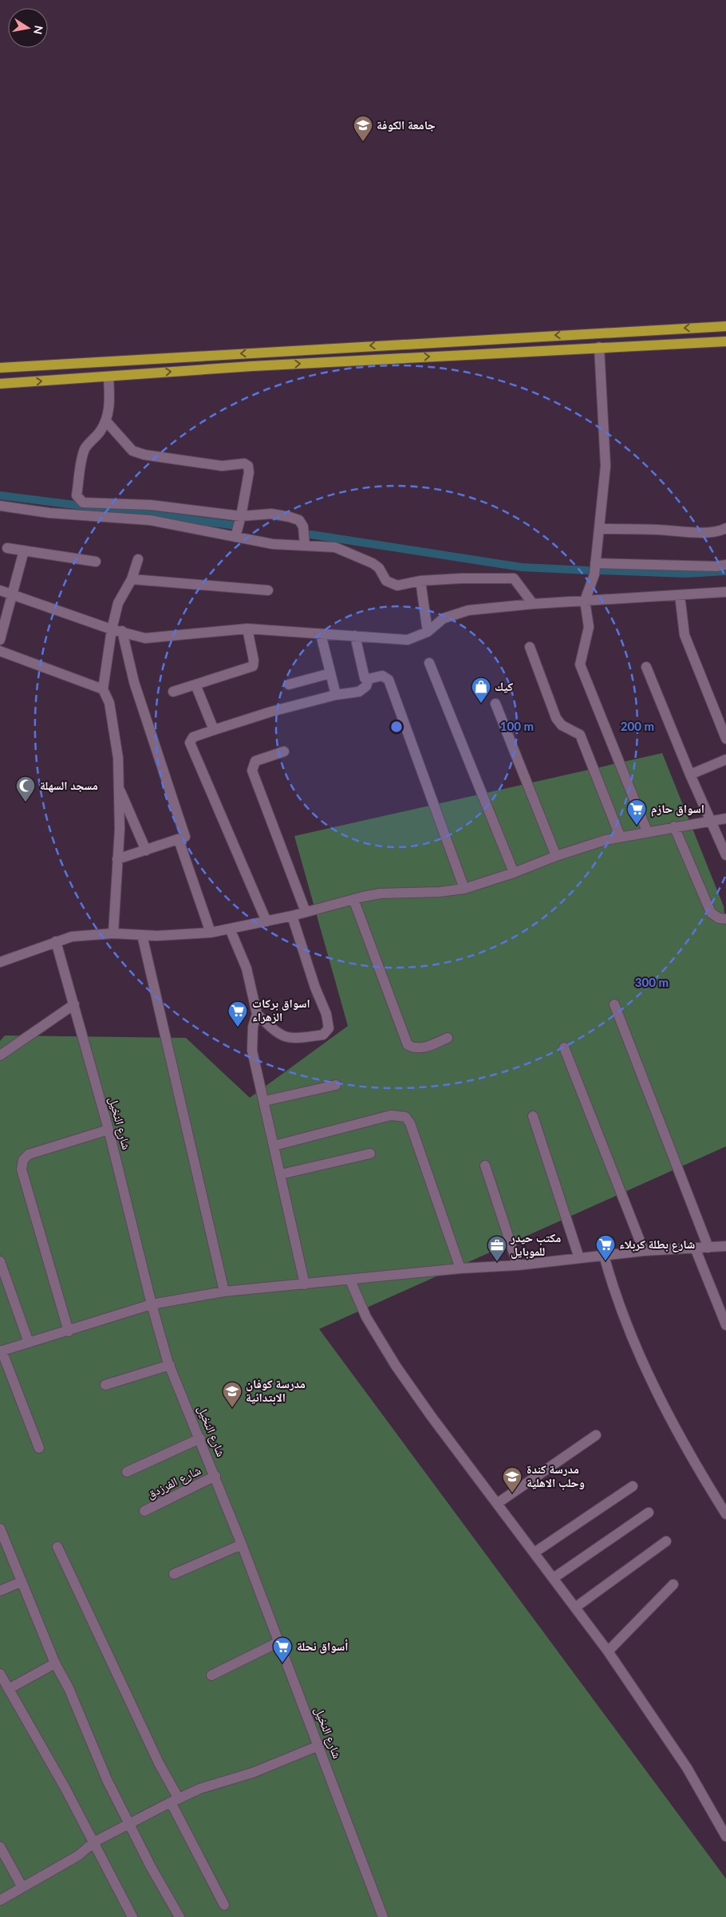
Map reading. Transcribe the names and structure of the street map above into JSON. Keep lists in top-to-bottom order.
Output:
{
  "streets": {
    "street": ["شارع النخيل", "شارع الفرزدق"]
  },
  "crossings": [
    ["شارع النخيل", "شارع الفرزدق"]
  ],
  "places": {
    "school or university": ["جامعة الكوفة", "مدرسة كوفان الابتدائية", "مدرسة كندة وحلب الاهلية"],
    "shop": ["كيك"],
    "mosque": ["مسجد السهلة"],
    "supermarket": [
      "اسواق حازم",
      "اسواق بركات الزهراء",
      "شارع بطلة كربلاء",
      "أسواق نحلة"
    ],
    "office": ["مكتب حيدر للموبايل"]
  },
  "north": "right",
  "rings": ["100 m", "200 m", "300 m"]
}
